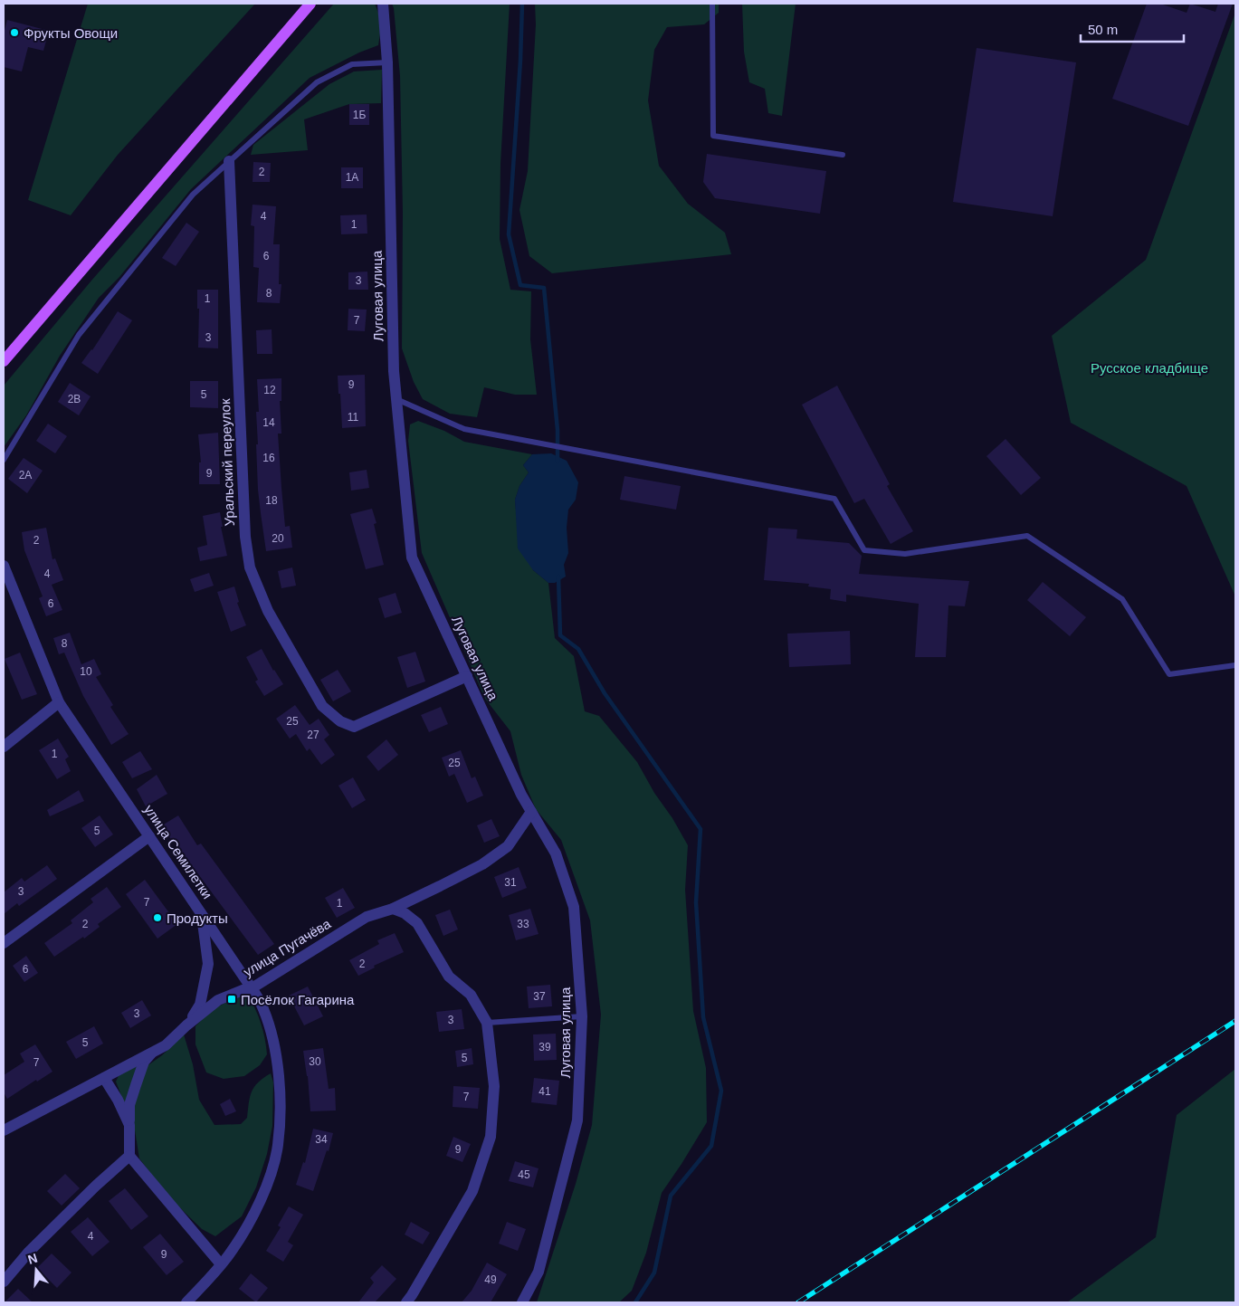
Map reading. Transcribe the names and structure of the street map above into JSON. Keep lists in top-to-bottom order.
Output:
{
  "streets": {
    "street": [
      "Луговая улица",
      "Уральский переулок",
      "улица Семилетки",
      "улица Пугачёва"
    ]
  },
  "crossings": [
    ["Луговая улица", "Уральский переулок"],
    ["Луговая улица", "улица Пугачёва"],
    ["улица Семилетки", "улица Пугачёва"]
  ],
  "parks": ["Русское кладбище"],
  "places": {
    "other": ["Фрукты Овощи", "Продукты"],
    "transit": ["Посёлок Гагарина"]
  },
  "house_numbers": [
    "1Б",
    "2",
    "1А",
    "4",
    "1",
    "6",
    "3",
    "8",
    "1",
    "7",
    "3",
    "9",
    "12",
    "5",
    "2В",
    "11",
    "14",
    "16",
    "9",
    "2А",
    "18",
    "20",
    "2",
    "4",
    "6",
    "8",
    "10",
    "25",
    "27",
    "1",
    "25",
    "5",
    "31",
    "3",
    "7",
    "1",
    "2",
    "33",
    "2",
    "6",
    "37",
    "3",
    "3",
    "5",
    "39",
    "5",
    "30",
    "7",
    "41",
    "7",
    "34",
    "9",
    "45",
    "4",
    "9",
    "49"
  ],
  "scale_bar": "50 m",
  "north": "top"
}
